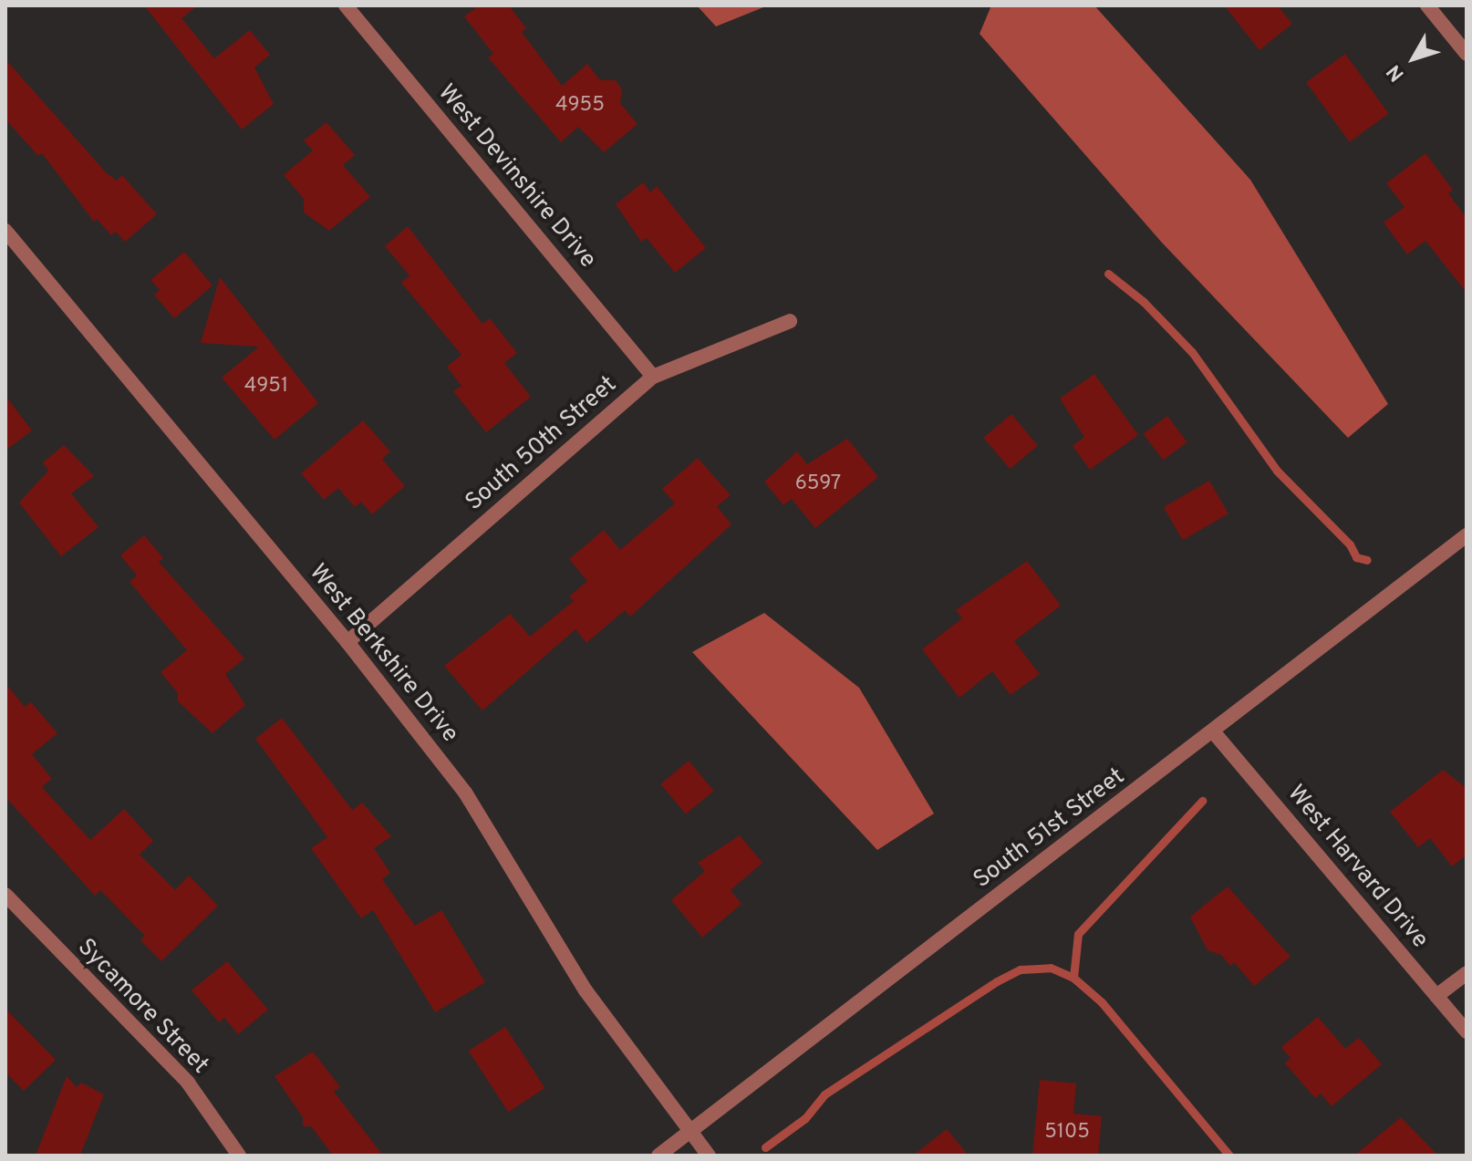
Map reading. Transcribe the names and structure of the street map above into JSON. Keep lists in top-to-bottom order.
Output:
{
  "streets": {
    "street": [
      "West Devinshire Drive",
      "South 50th Street",
      "West Berkshire Drive",
      "South 51st Street",
      "West Harvard Drive",
      "Sycamore Street"
    ]
  },
  "crossings": [
    ["West Devinshire Drive", "South 50th Street"],
    ["South 50th Street", "West Berkshire Drive"],
    ["West Berkshire Drive", "South 51st Street"],
    ["South 51st Street", "West Harvard Drive"]
  ],
  "house_numbers": [
    "4955",
    "4951",
    "6597",
    "5105"
  ],
  "north": "bottom left"
}
